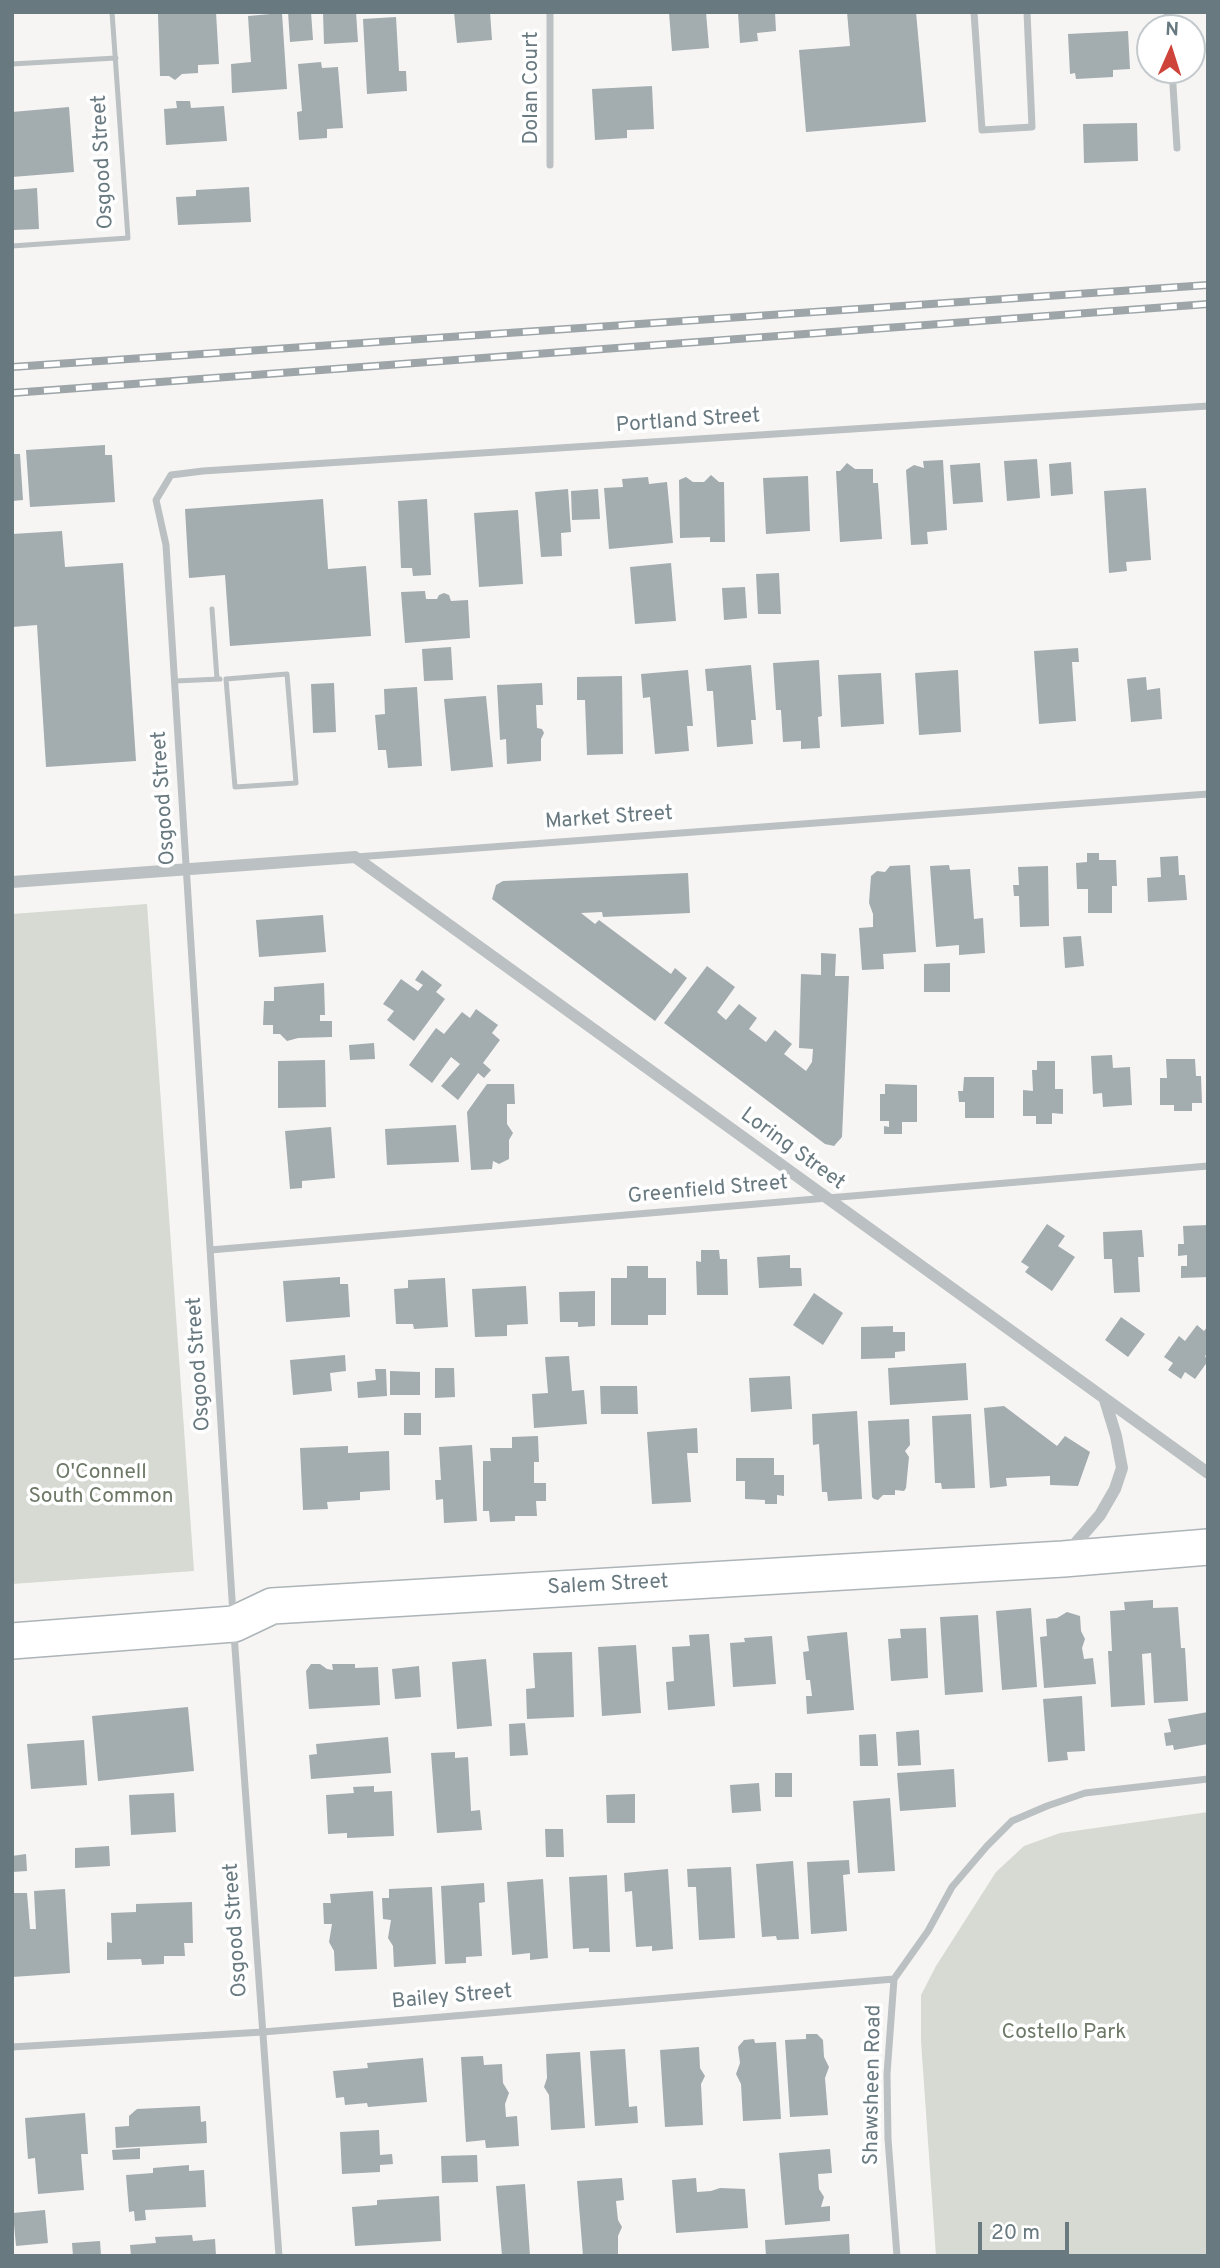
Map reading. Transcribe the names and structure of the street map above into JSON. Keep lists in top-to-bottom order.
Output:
{
  "streets": {
    "main road": ["Salem Street"],
    "street": [
      "Dolan Court",
      "Osgood Street",
      "Portland Street",
      "Market Street",
      "Loring Street",
      "Greenfield Street",
      "Bailey Street",
      "Shawsheen Road"
    ]
  },
  "crossings": [
    ["Osgood Street", "Portland Street"],
    ["Osgood Street", "Market Street"],
    ["Osgood Street", "Greenfield Street"],
    ["Osgood Street", "Salem Street"],
    ["Osgood Street", "Bailey Street"],
    ["Market Street", "Loring Street"],
    ["Loring Street", "Greenfield Street"],
    ["Bailey Street", "Shawsheen Road"]
  ],
  "parks": ["O'Connell South Common", "Costello Park"],
  "scale_bar": "20 m",
  "north": "top"
}
